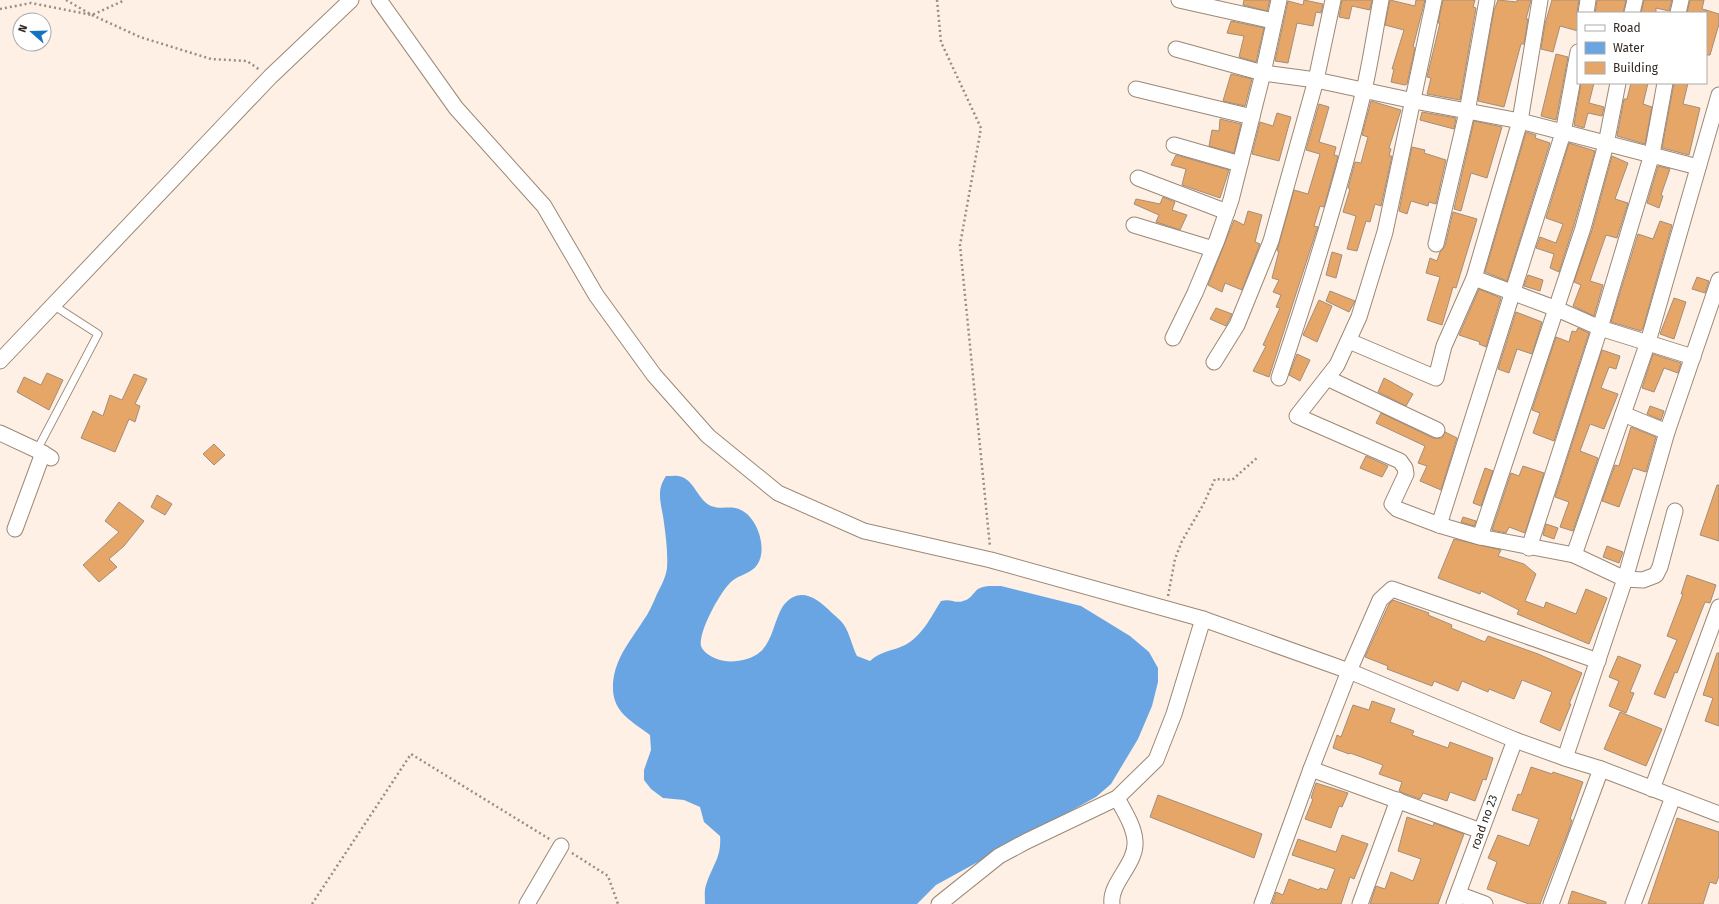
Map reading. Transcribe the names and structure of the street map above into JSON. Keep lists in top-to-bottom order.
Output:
{
  "streets": {
    "street": ["road no 23"]
  },
  "legend": ["Road", "Water", "Building"],
  "north": "left"
}
